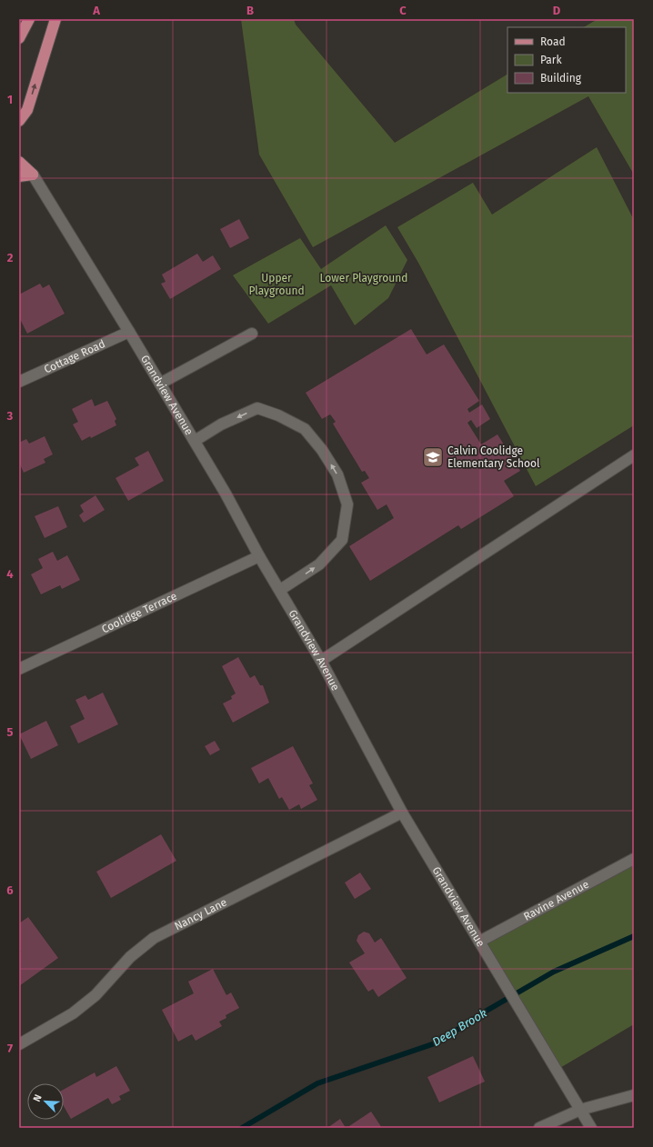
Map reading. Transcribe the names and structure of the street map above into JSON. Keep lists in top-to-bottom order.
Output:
{
  "streets": {
    "street": [
      "Cottage Road",
      "Grandview Avenue",
      "Coolidge Terrace",
      "Ravine Avenue",
      "Nancy Lane"
    ]
  },
  "crossings": [
    ["Cottage Road", "Grandview Avenue"],
    ["Grandview Avenue", "Coolidge Terrace"],
    ["Grandview Avenue", "Ravine Avenue"],
    ["Grandview Avenue", "Nancy Lane"]
  ],
  "water": ["Deep Brook"],
  "parks": ["Upper Playground", "Lower Playground"],
  "places": {
    "school or university": ["Calvin Coolidge Elementary School"]
  },
  "legend": ["Road", "Park", "Building"],
  "north": "top left",
  "grid": {
    "columns": [
      "A",
      "B",
      "C",
      "D"
    ],
    "rows": [
      "1",
      "2",
      "3",
      "4",
      "5",
      "6",
      "7"
    ]
  }
}
